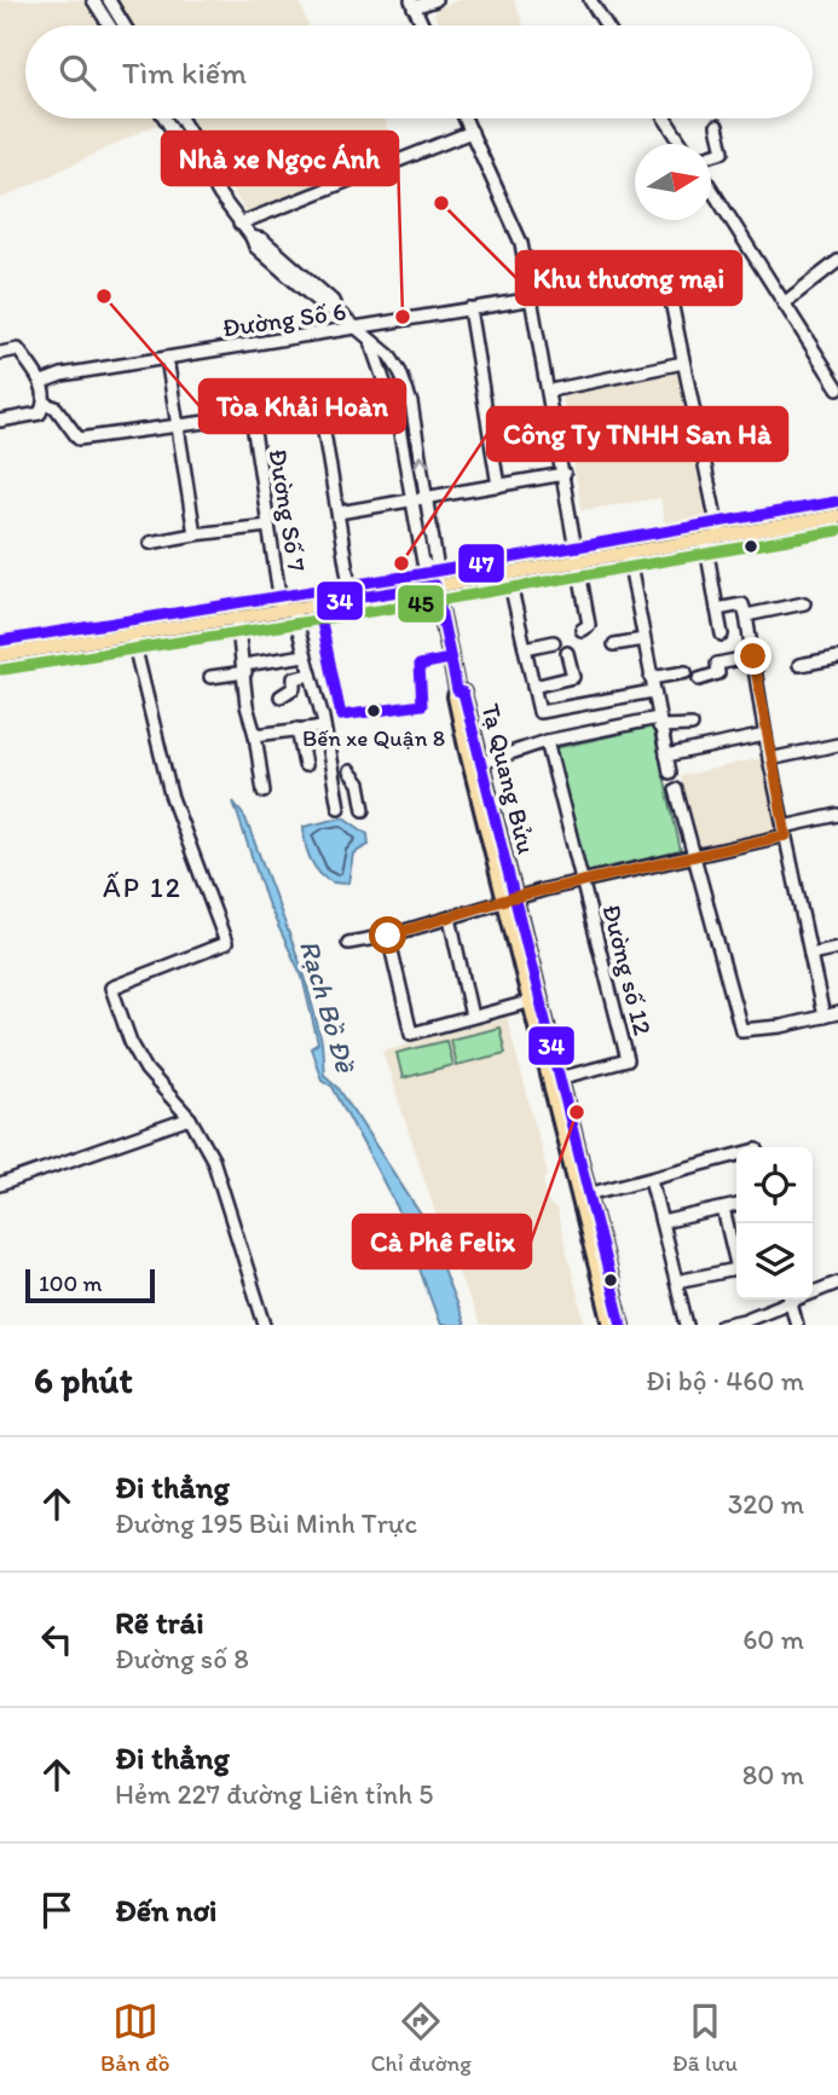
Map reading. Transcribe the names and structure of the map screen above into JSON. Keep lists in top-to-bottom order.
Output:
{
  "streets": {
    "main road": ["Tạ Quang Bửu"],
    "street": ["Đường Số 6", "Đường Số 7", "Đường số 12"]
  },
  "crossings": [
    ["Đường Số 6", "Tạ Quang Bửu"],
    ["Tạ Quang Bửu", "Đường số 12"]
  ],
  "districts": ["ẤP 12"],
  "water": ["Rạch Bồ Đề"],
  "places": [
    "Khu thương mại",
    "Tòa Khải Hoàn",
    "Nhà xe Ngọc Ánh",
    "Công Ty TNHH San Hà",
    "Bến xe Quận 8",
    "Cà Phê Felix"
  ],
  "lines": ["transit line 47", "transit line 45", "transit line 34"],
  "scale_bar": "100 m",
  "north": "right",
  "page": {
    "search": "Tìm kiếm",
    "scale": "100 m",
    "heading": ["6 phút", "Đi bộ · 460 m"],
    "list": [
      ["Đi thẳng", "Đường 195 Bùi Minh Trực", "320 m"],
      ["Rẽ trái", "Đường số 8", "60 m"],
      ["Đi thẳng", "Hẻm 227 đường Liên tỉnh 5", "80 m"],
      "Đến nơi"
    ],
    "nav": ["Bản đồ", "Chỉ đường", "Đã lưu"]
  }
}
